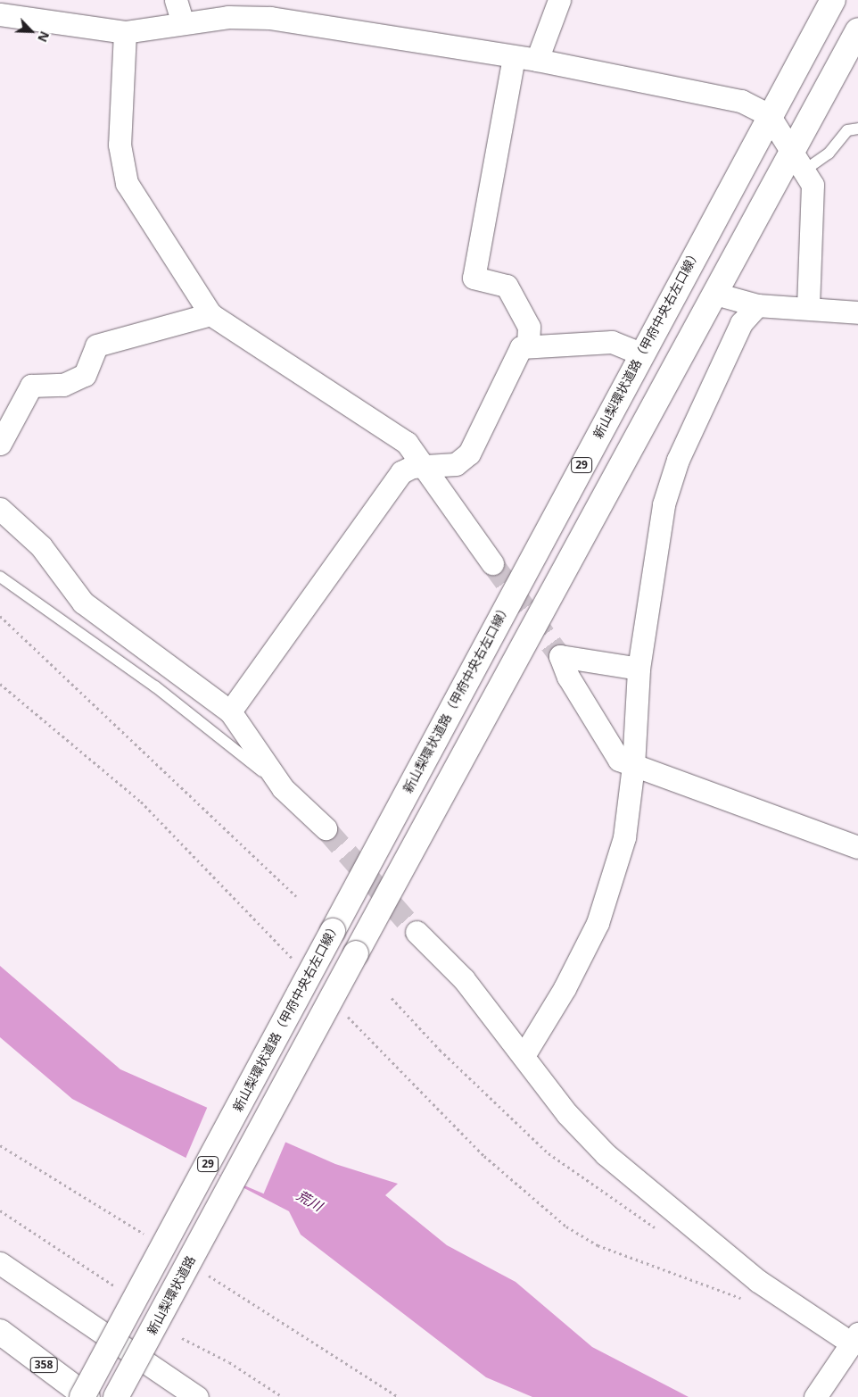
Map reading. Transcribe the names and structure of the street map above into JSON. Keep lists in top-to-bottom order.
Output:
{
  "streets": {
    "main road": [
      "新山梨環状道路（甲府中央右左口線）",
      "29",
      "新山梨環状道路",
      "358"
    ]
  },
  "crossings": [
    ["29", "新山梨環状道路"]
  ],
  "water": ["荒川"],
  "north": "bottom right"
}
